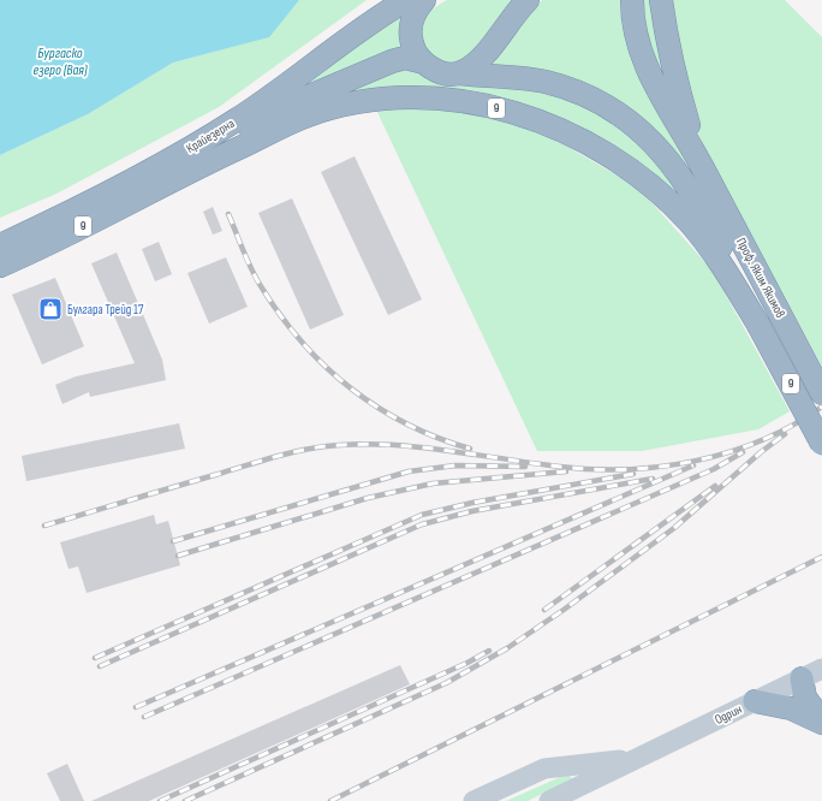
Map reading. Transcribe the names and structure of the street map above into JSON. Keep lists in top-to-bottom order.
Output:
{
  "streets": {
    "highway": ["9", "Крайезерна", "Проф. Яким Якимов"],
    "main road": ["Одрин"]
  },
  "crossings": [
    ["9", "Проф. Яким Якимов"]
  ],
  "water": ["Бургаско езеро (Вая)"],
  "places": {
    "shop": ["Булгара Трейд 17"]
  }
}
